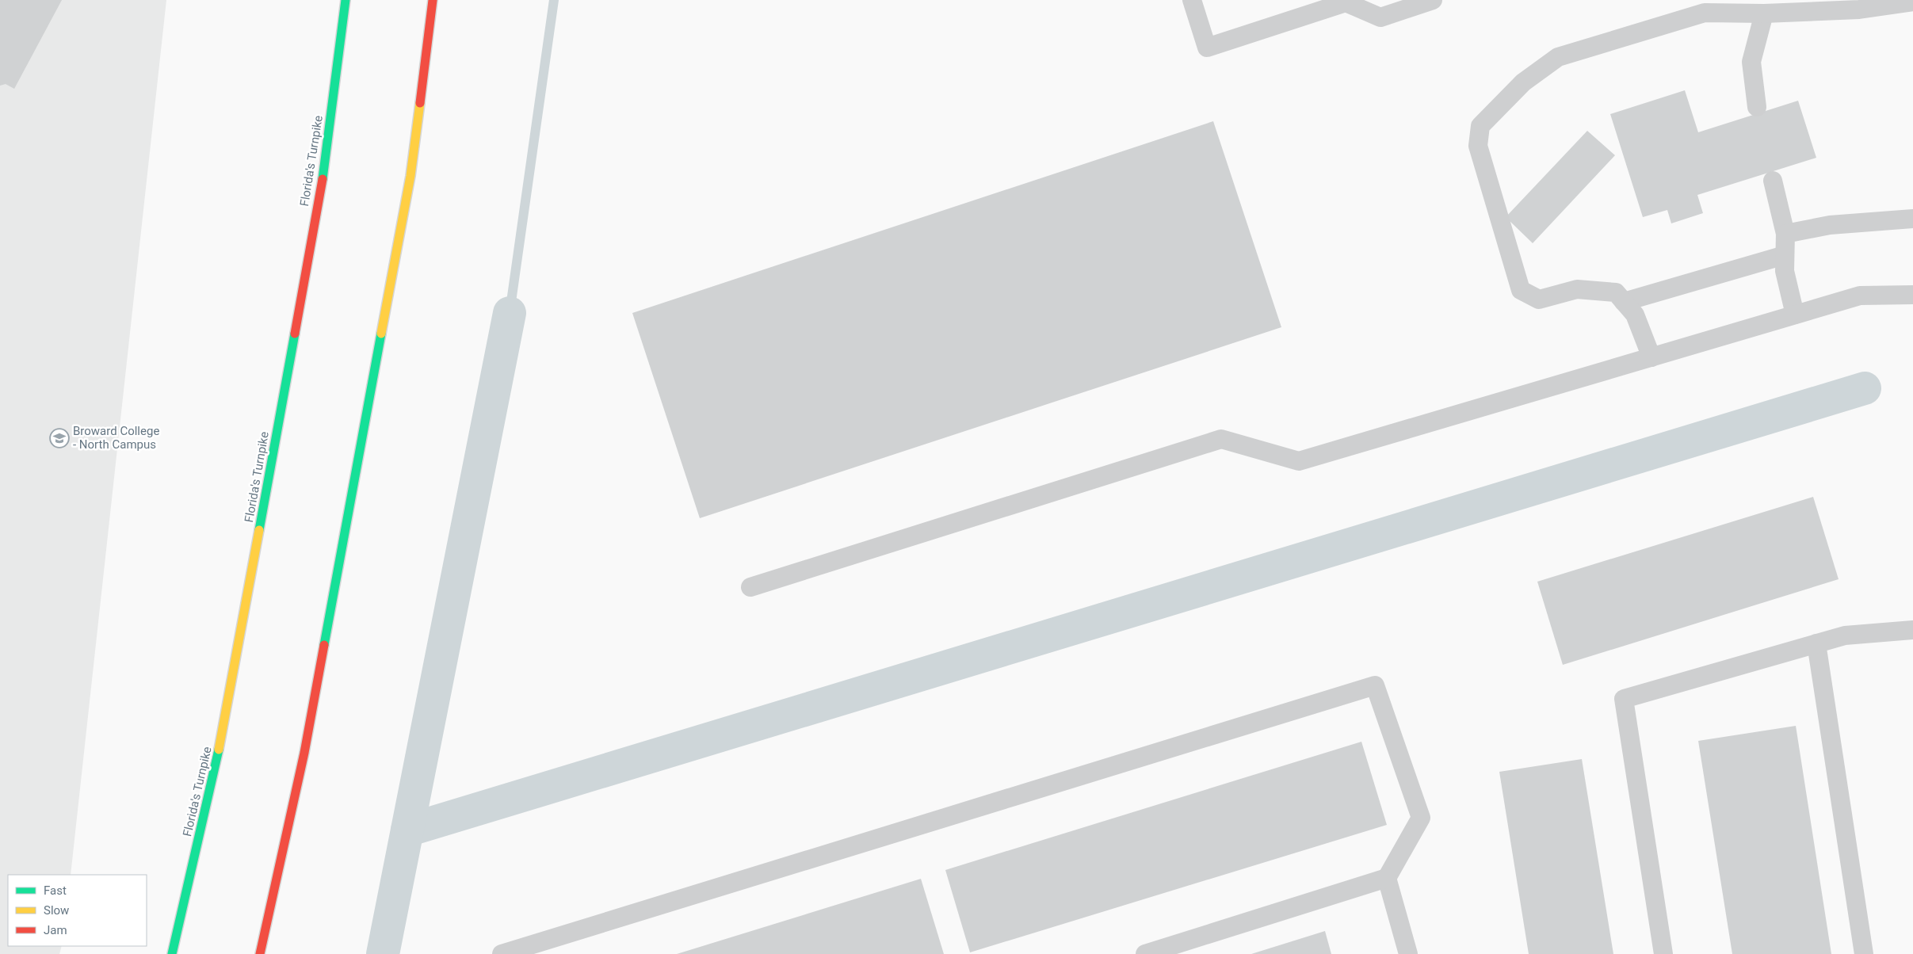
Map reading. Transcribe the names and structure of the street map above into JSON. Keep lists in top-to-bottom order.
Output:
{
  "streets": {
    "highway": ["Florida's Turnpike"]
  },
  "places": {
    "school or university": ["Broward College - North Campus"]
  },
  "legend": ["Fast", "Slow", "Jam"]
}
